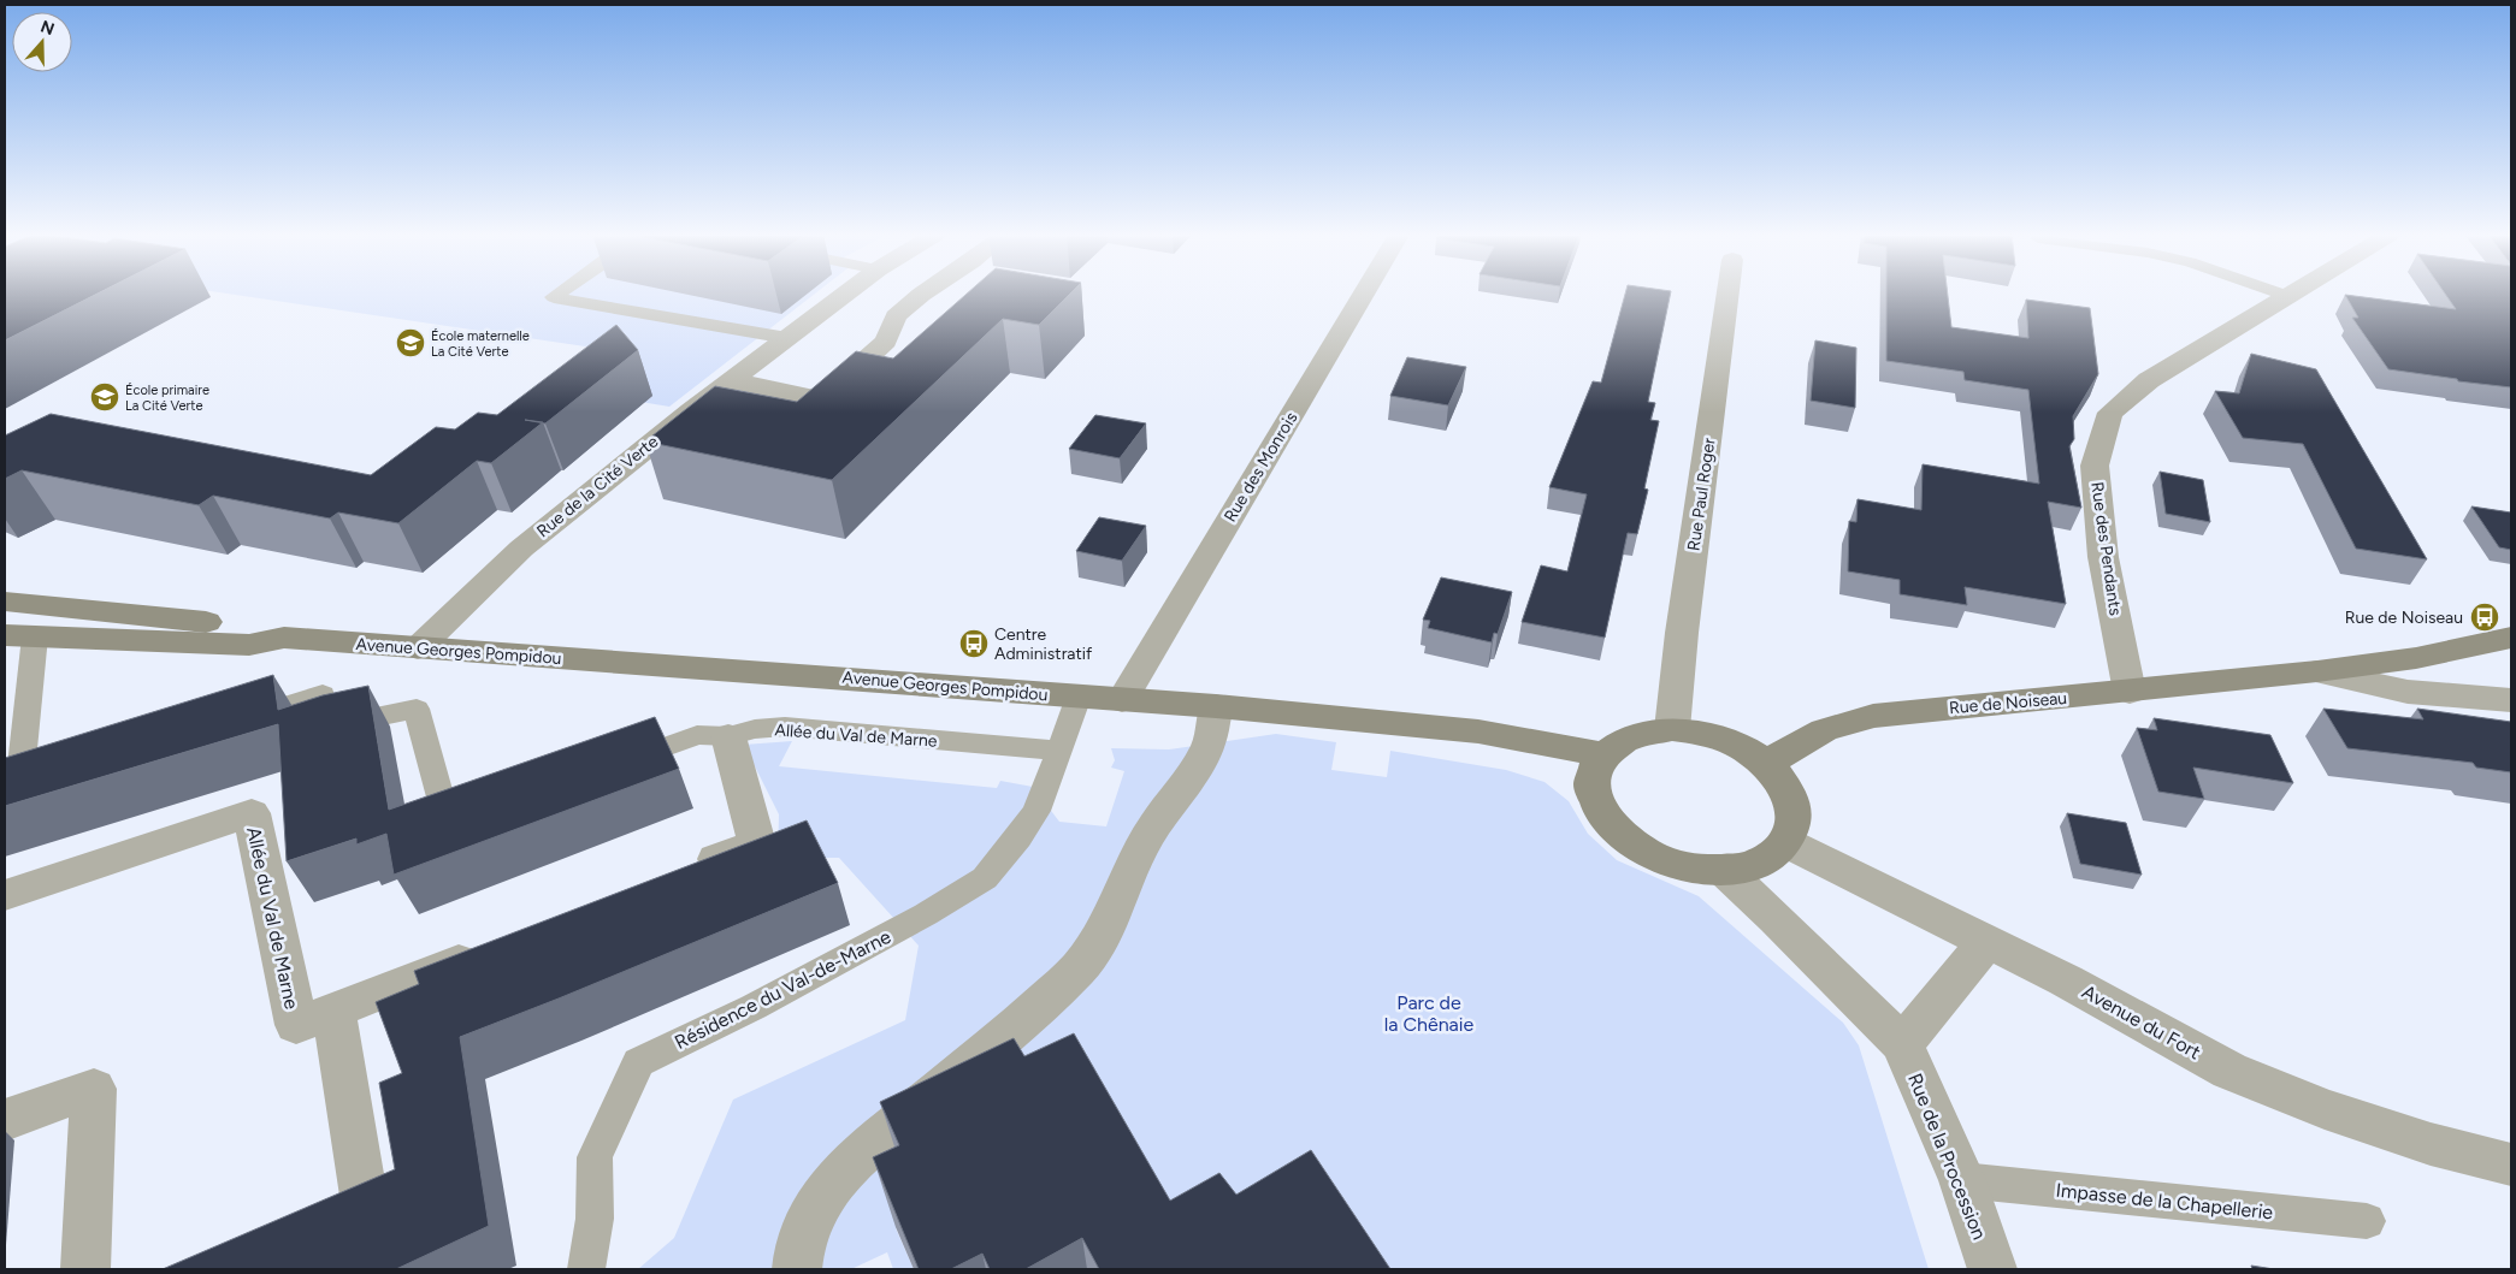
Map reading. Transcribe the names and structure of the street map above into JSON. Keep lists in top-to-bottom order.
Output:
{
  "streets": {
    "street": [
      "Rue des Monrois",
      "Rue de la Cité Verte",
      "Rue Paul Roger",
      "Rue des Pendants",
      "Avenue Georges Pompidou",
      "Rue de Noiseau",
      "Allée du Val de Marne",
      "Avenue du Fort",
      "Rue de la Procession"
    ],
    "lane": ["Résidence du Val-de-Marne", "Impasse de la Chapellerie"]
  },
  "crossings": [
    ["Rue des Monrois", "Avenue Georges Pompidou"],
    ["Rue de la Cité Verte", "Avenue Georges Pompidou"],
    ["Rue Paul Roger", "Avenue Georges Pompidou"],
    ["Rue Paul Roger", "Rue de Noiseau"],
    ["Rue Paul Roger", "Avenue du Fort"],
    ["Rue des Pendants", "Rue de Noiseau"],
    ["Avenue Georges Pompidou", "Rue de Noiseau"],
    ["Avenue Georges Pompidou", "Avenue du Fort"],
    ["Rue de Noiseau", "Avenue du Fort"],
    ["Allée du Val de Marne", "Résidence du Val-de-Marne"],
    ["Rue de la Procession", "Impasse de la Chapellerie"]
  ],
  "parks": ["Parc de la Chênaie"],
  "places": {
    "school or university": ["École maternelle La Cité Verte", "École primaire La Cité Verte"],
    "bus stop": ["Rue de Noiseau", "Centre Administratif"]
  },
  "north": "top"
}
